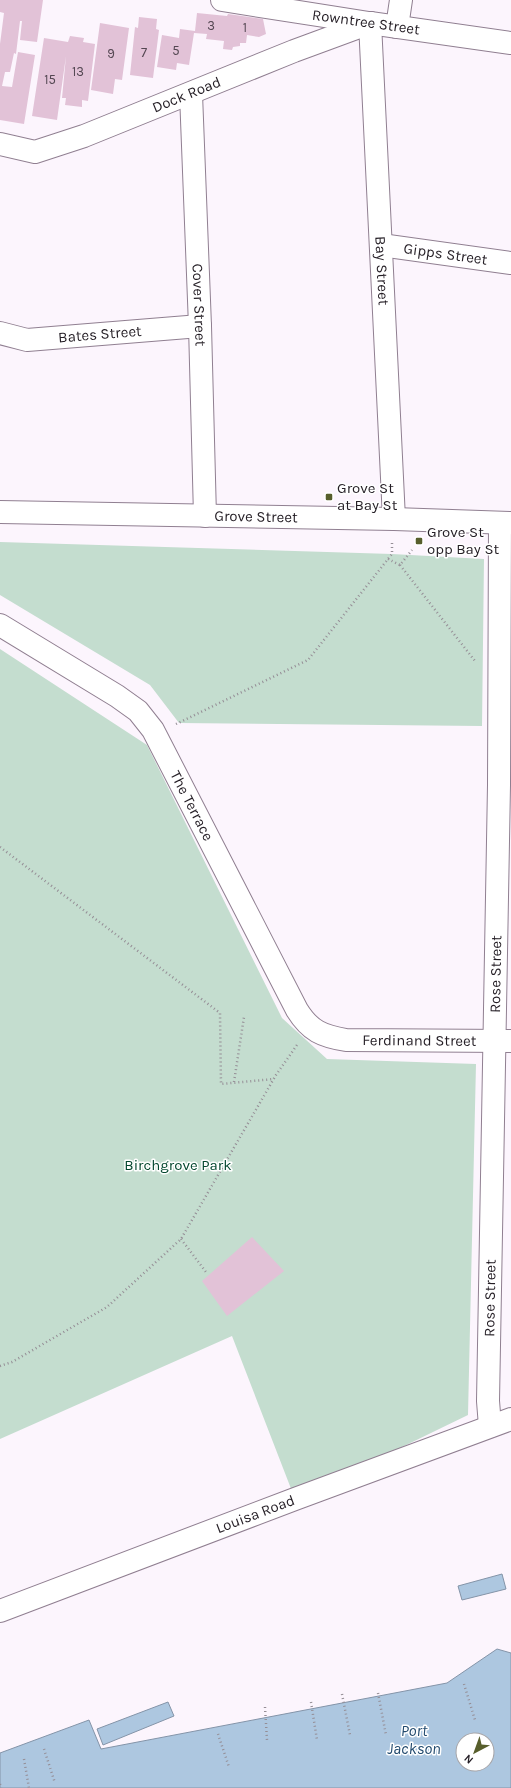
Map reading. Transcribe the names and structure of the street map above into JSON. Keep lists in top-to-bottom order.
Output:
{
  "streets": {
    "street": [
      "Rowntree Street",
      "Dock Road",
      "Gipps Street",
      "Bay Street",
      "Cover Street",
      "Bates Street",
      "Grove Street",
      "The Terrace",
      "Rose Street",
      "Ferdinand Street",
      "Louisa Road"
    ]
  },
  "crossings": [
    ["Rowntree Street", "Dock Road"],
    ["Rowntree Street", "Bay Street"],
    ["Dock Road", "Bay Street"],
    ["Dock Road", "Cover Street"],
    ["Gipps Street", "Bay Street"],
    ["Bay Street", "Grove Street"],
    ["Cover Street", "Bates Street"],
    ["Cover Street", "Grove Street"],
    ["Grove Street", "Rose Street"],
    ["The Terrace", "Ferdinand Street"],
    ["Rose Street", "Ferdinand Street"],
    ["Rose Street", "Louisa Road"]
  ],
  "water": ["Port Jackson"],
  "parks": ["Birchgrove Park"],
  "places": {
    "transit": ["Grove St at Bay St", "Grove St opp Bay St"]
  },
  "house_numbers": [
    "3",
    "1",
    "5",
    "7",
    "9",
    "13",
    "15"
  ],
  "north": "bottom left"
}
